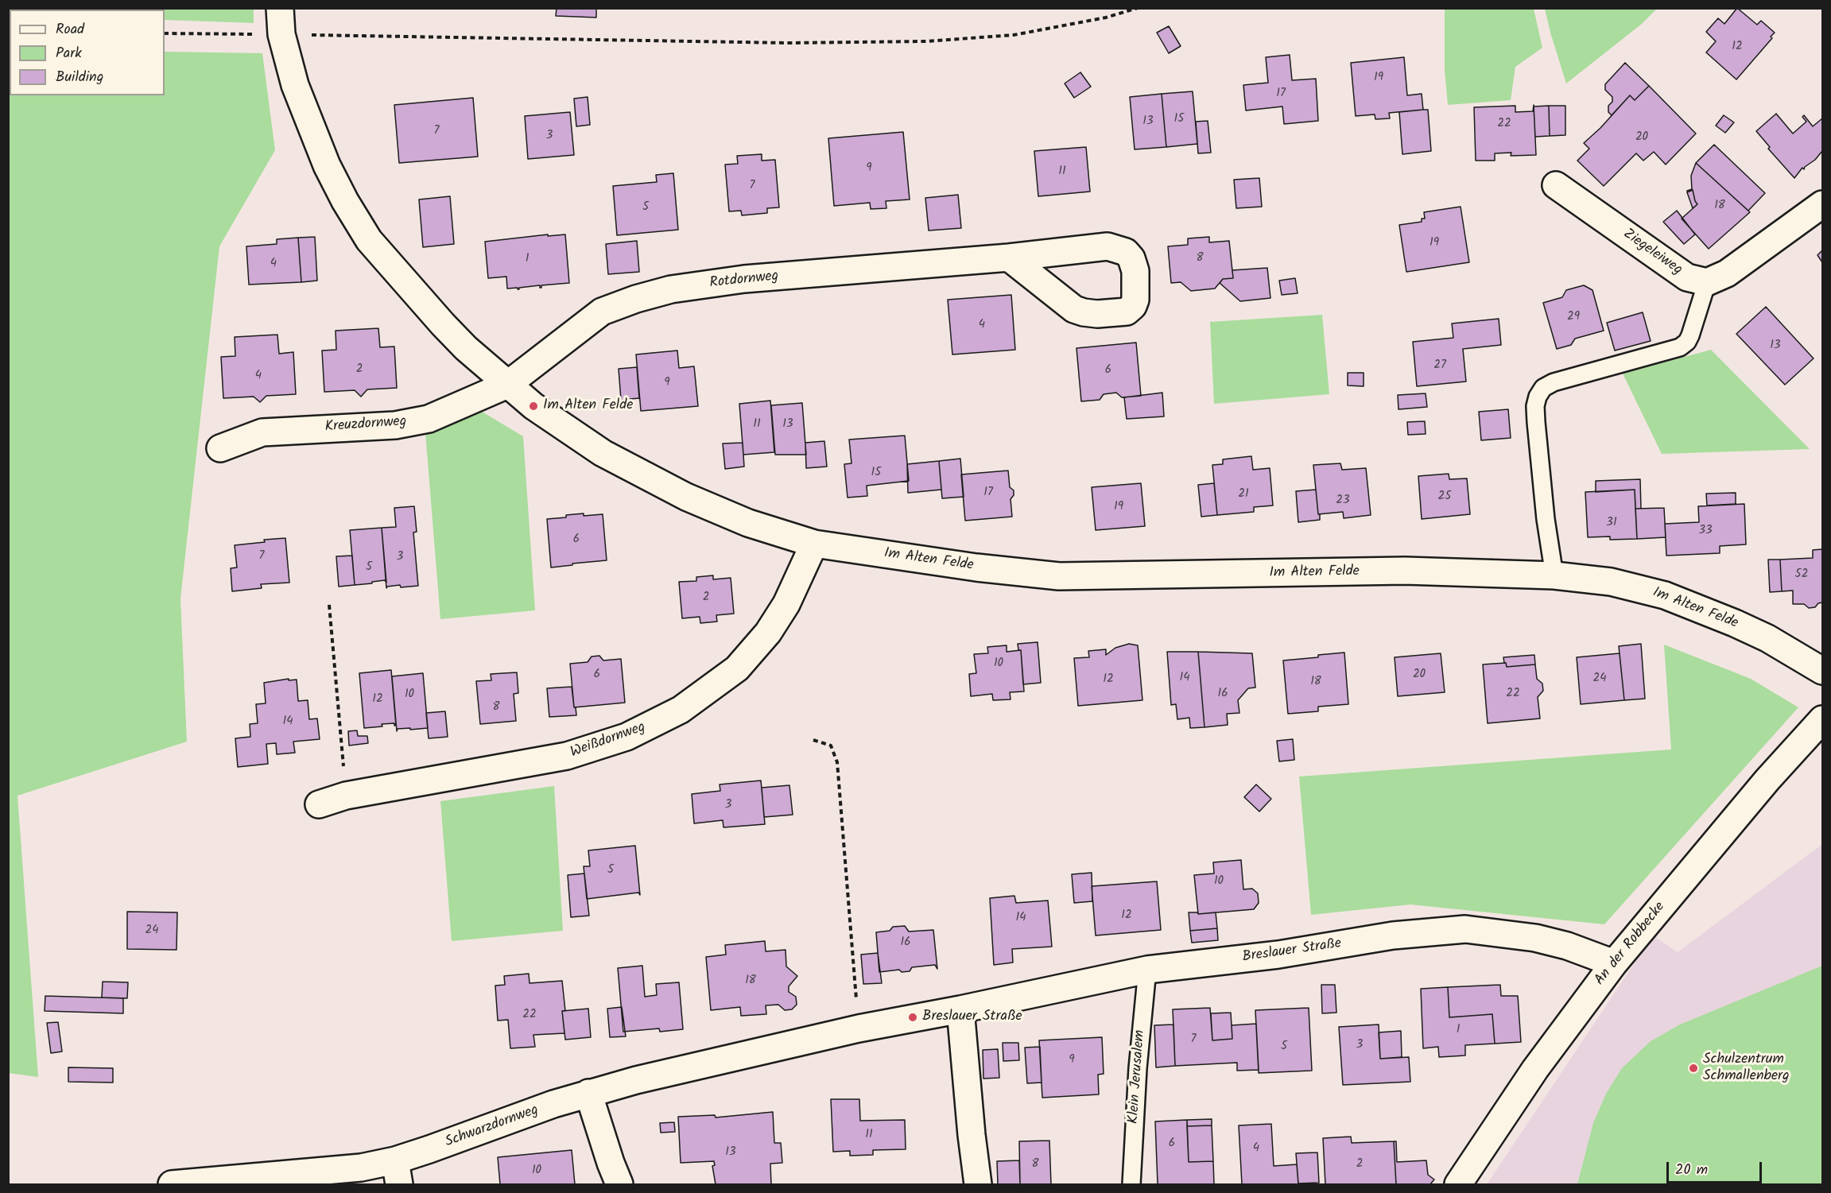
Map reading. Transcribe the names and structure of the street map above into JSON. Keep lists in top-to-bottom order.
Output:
{
  "streets": {
    "street": [
      "Ziegeleiweg",
      "Rotdornweg",
      "Kreuzdornweg",
      "Im Alten Felde",
      "Weißdornweg",
      "An der Robbecke",
      "Breslauer Straße",
      "Schwarzdornweg"
    ],
    "lane": ["Klein Jerusalem"]
  },
  "crossings": [
    ["Rotdornweg", "Kreuzdornweg"],
    ["Rotdornweg", "Im Alten Felde"],
    ["Kreuzdornweg", "Im Alten Felde"],
    ["Im Alten Felde", "Weißdornweg"],
    ["An der Robbecke", "Breslauer Straße"],
    ["Breslauer Straße", "Klein Jerusalem"],
    ["Breslauer Straße", "Schwarzdornweg"]
  ],
  "places": ["Im Alten Felde", "Breslauer Straße", "Schulzentrum Schmallenberg"],
  "house_numbers": [
    "12",
    "19",
    "17",
    "15",
    "13",
    "22",
    "7",
    "3",
    "20",
    "9",
    "11",
    "7",
    "18",
    "5",
    "19",
    "8",
    "1",
    "4",
    "29",
    "4",
    "13",
    "27",
    "2",
    "6",
    "4",
    "9",
    "11",
    "13",
    "15",
    "17",
    "21",
    "25",
    "23",
    "19",
    "31",
    "33",
    "6",
    "7",
    "3",
    "5",
    "52",
    "2",
    "10",
    "6",
    "20",
    "14",
    "24",
    "12",
    "18",
    "16",
    "22",
    "10",
    "12",
    "8",
    "14",
    "3",
    "5",
    "10",
    "12",
    "14",
    "24",
    "16",
    "18",
    "22",
    "1",
    "7",
    "3",
    "5",
    "9",
    "11",
    "6",
    "4",
    "13",
    "8",
    "2",
    "10"
  ],
  "legend": ["Road", "Park", "Building"],
  "scale_bar": "20 m"
}
